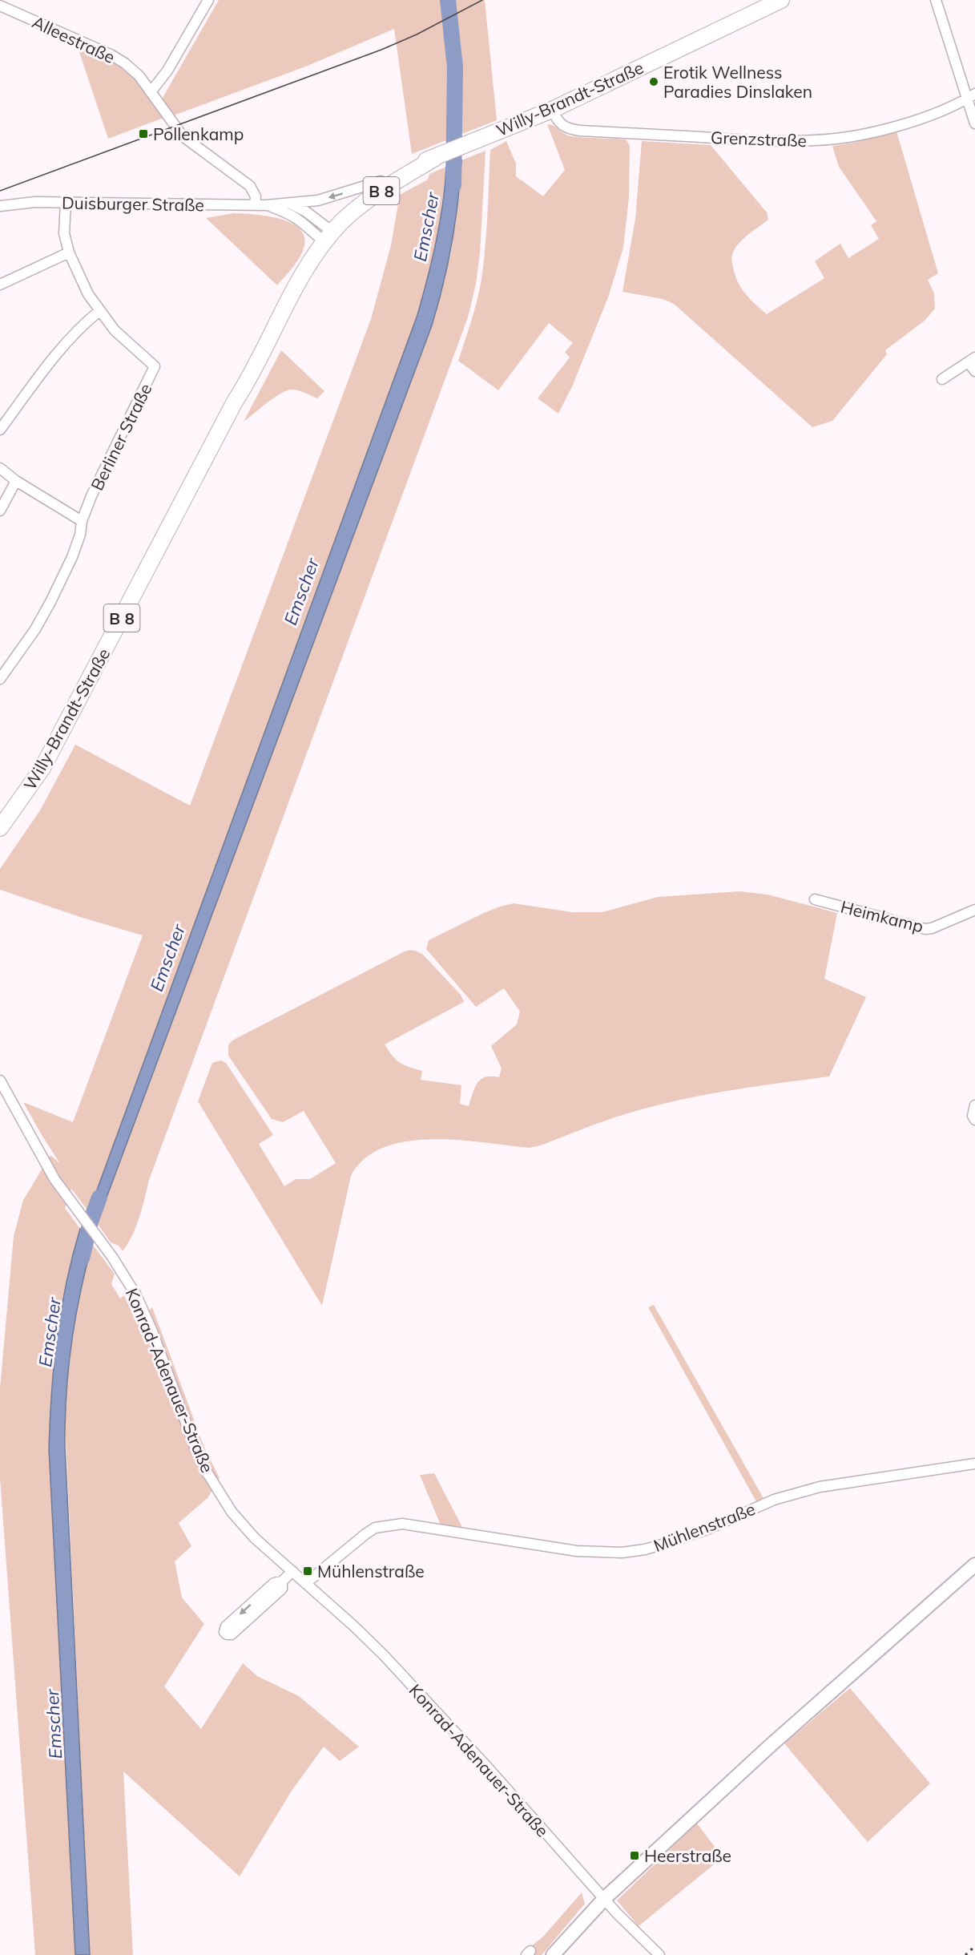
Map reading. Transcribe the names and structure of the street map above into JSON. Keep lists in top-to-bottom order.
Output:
{
  "streets": {
    "main road": ["Willy-Brandt-Straße", "B 8"],
    "street": [
      "Alleestraße",
      "Grenzstraße",
      "Duisburger Straße",
      "Berliner Straße",
      "Heimkamp",
      "Konrad-Adenauer-Straße",
      "Mühlenstraße"
    ]
  },
  "crossings": [
    ["Alleestraße", "Duisburger Straße"],
    ["Willy-Brandt-Straße", "Grenzstraße"],
    ["Willy-Brandt-Straße", "B 8"],
    ["Willy-Brandt-Straße", "Duisburger Straße"],
    ["Duisburger Straße", "Berliner Straße"],
    ["Konrad-Adenauer-Straße", "Mühlenstraße"]
  ],
  "water": ["Emscher"],
  "places": {
    "other": ["Erotik Wellness Paradies Dinslaken"],
    "transit": ["Pollenkamp", "Mühlenstraße", "Heerstraße"]
  }
}
